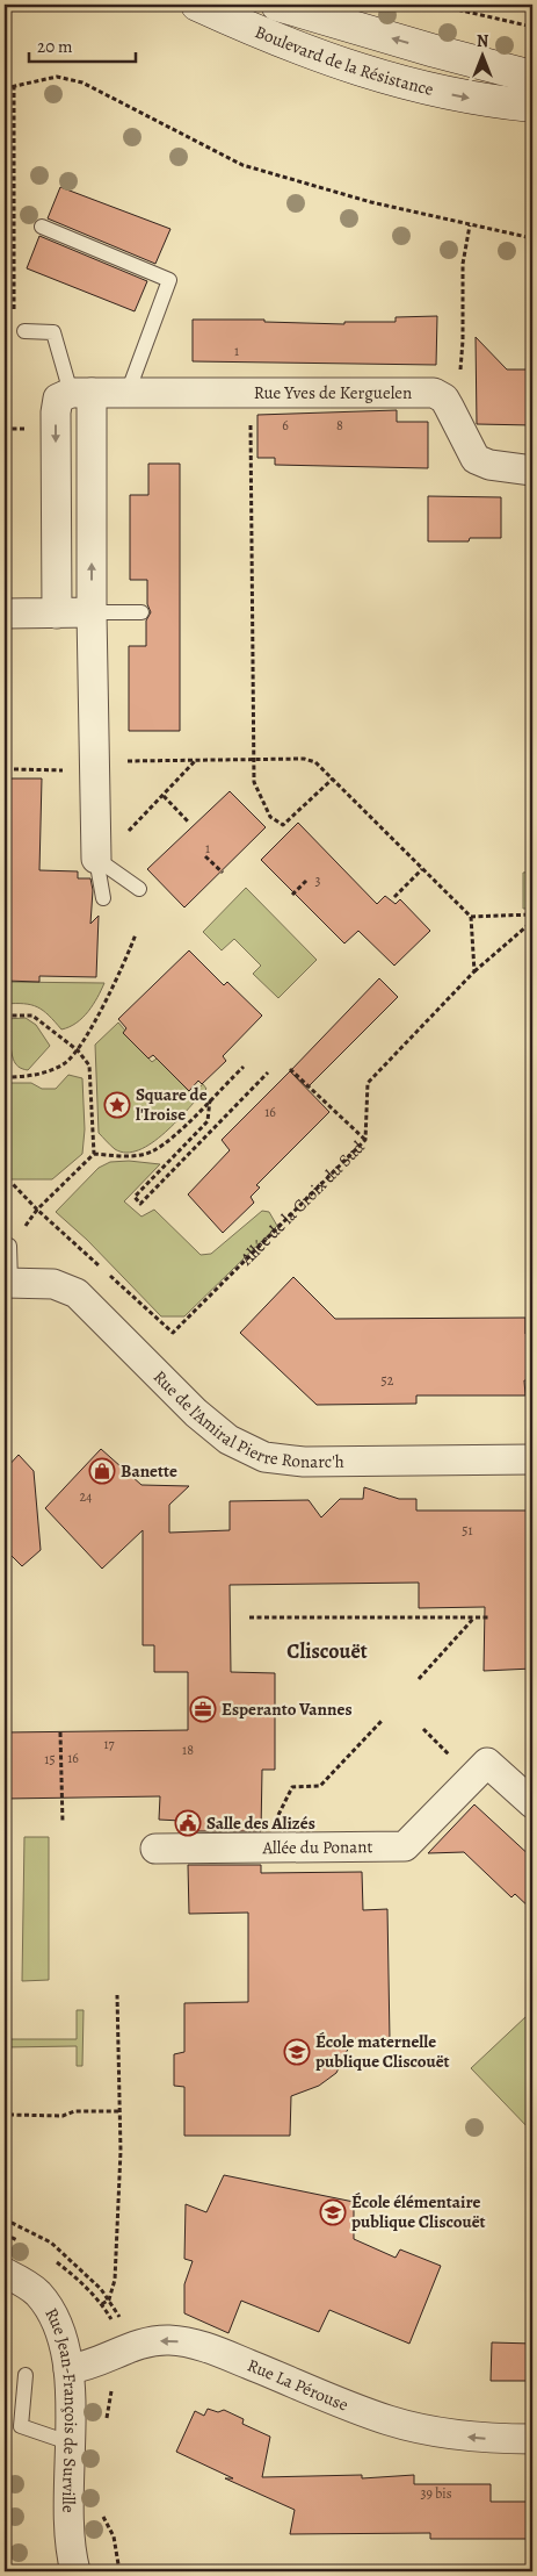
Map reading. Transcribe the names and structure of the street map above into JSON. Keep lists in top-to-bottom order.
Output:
{
  "streets": {
    "main road": ["Boulevard de la Résistance"],
    "street": [
      "Rue Yves de Kerguelen",
      "Rue de l'Amiral Pierre Ronarc'h",
      "Allée du Ponant",
      "Rue La Pérouse",
      "Rue Jean-François de Surville"
    ],
    "path": ["Allée de la Croix du Sud"]
  },
  "crossings": [
    ["Rue La Pérouse", "Rue Jean-François de Surville"]
  ],
  "one_way": ["Rue La Pérouse"],
  "districts": ["Cliscouët"],
  "places": {
    "place": ["Square de l'Iroise"],
    "shop": ["Banette"],
    "office": ["Esperanto Vannes"],
    "public building": ["Salle des Alizés"],
    "school or university": ["École maternelle publique Cliscouët", "École élémentaire publique Cliscouët"]
  },
  "house_numbers": [
    "1",
    "6",
    "8",
    "1",
    "3",
    "16",
    "52",
    "24",
    "51",
    "17",
    "18",
    "16",
    "15",
    "39 bis"
  ],
  "scale_bar": "20 m",
  "north": "top"
}
